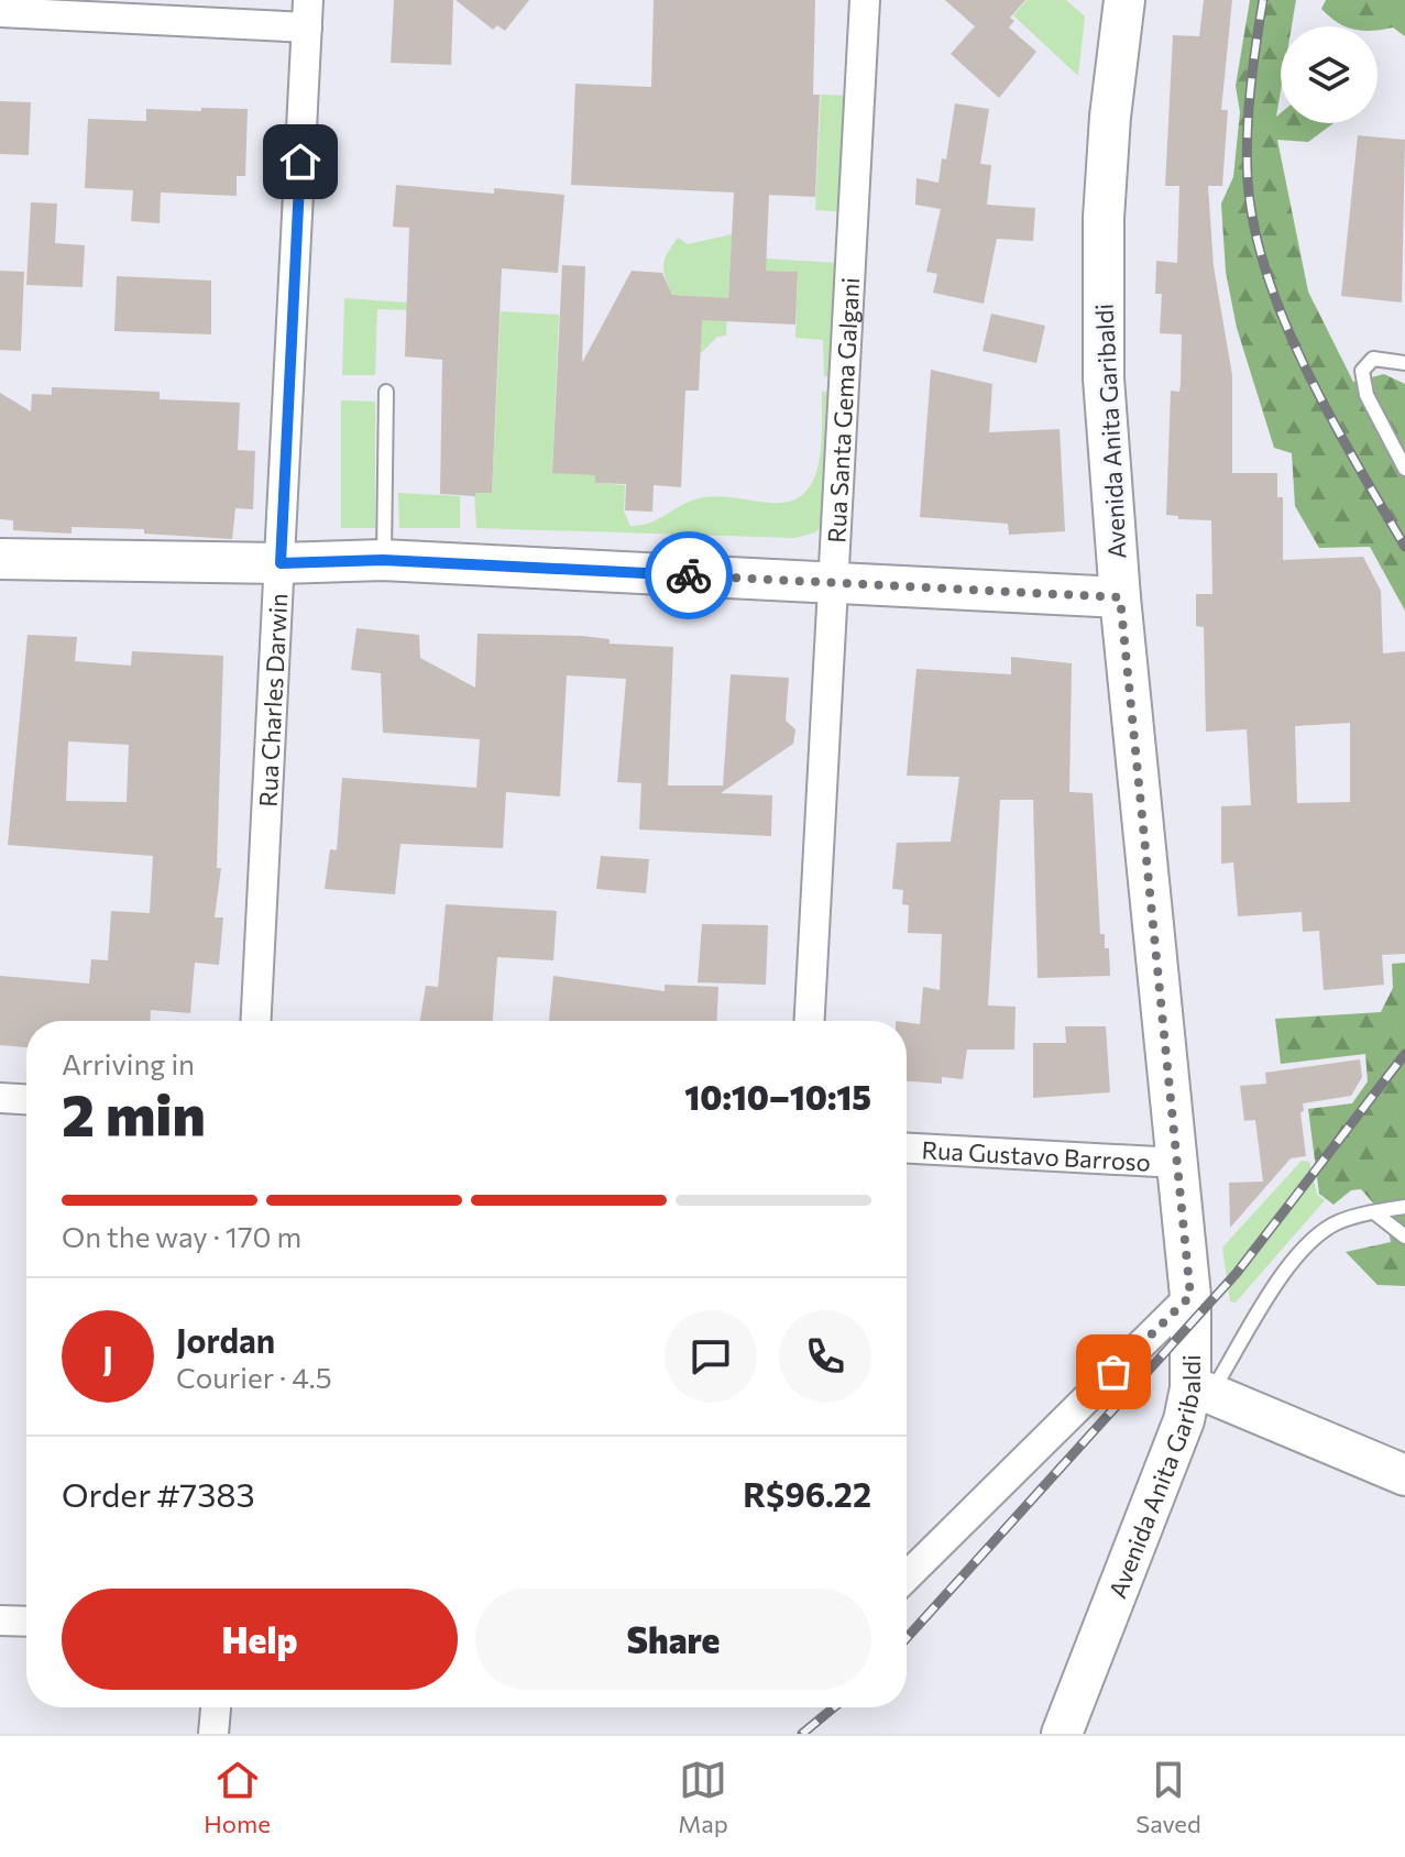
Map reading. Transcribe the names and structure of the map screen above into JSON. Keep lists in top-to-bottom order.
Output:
{
  "streets": {
    "main road": ["Avenida Anita Garibaldi"],
    "street": ["Rua Santa Gema Galgani", "Rua Charles Darwin", "Rua Gustavo Barroso"]
  },
  "crossings": [
    ["Avenida Anita Garibaldi", "Rua Gustavo Barroso"]
  ],
  "page": {
    "heading": ["2 min", "Arriving in", "10:10–10:15"],
    "panel": [
      "Jordan",
      "Courier · 4.5",
      "Order #7383",
      "R$96.22"
    ],
    "bar": "On the way · 170 m",
    "round": "J",
    "buttons": ["Help", "Share"],
    "tabs": ["Home", "Map", "Saved"]
  }
}
